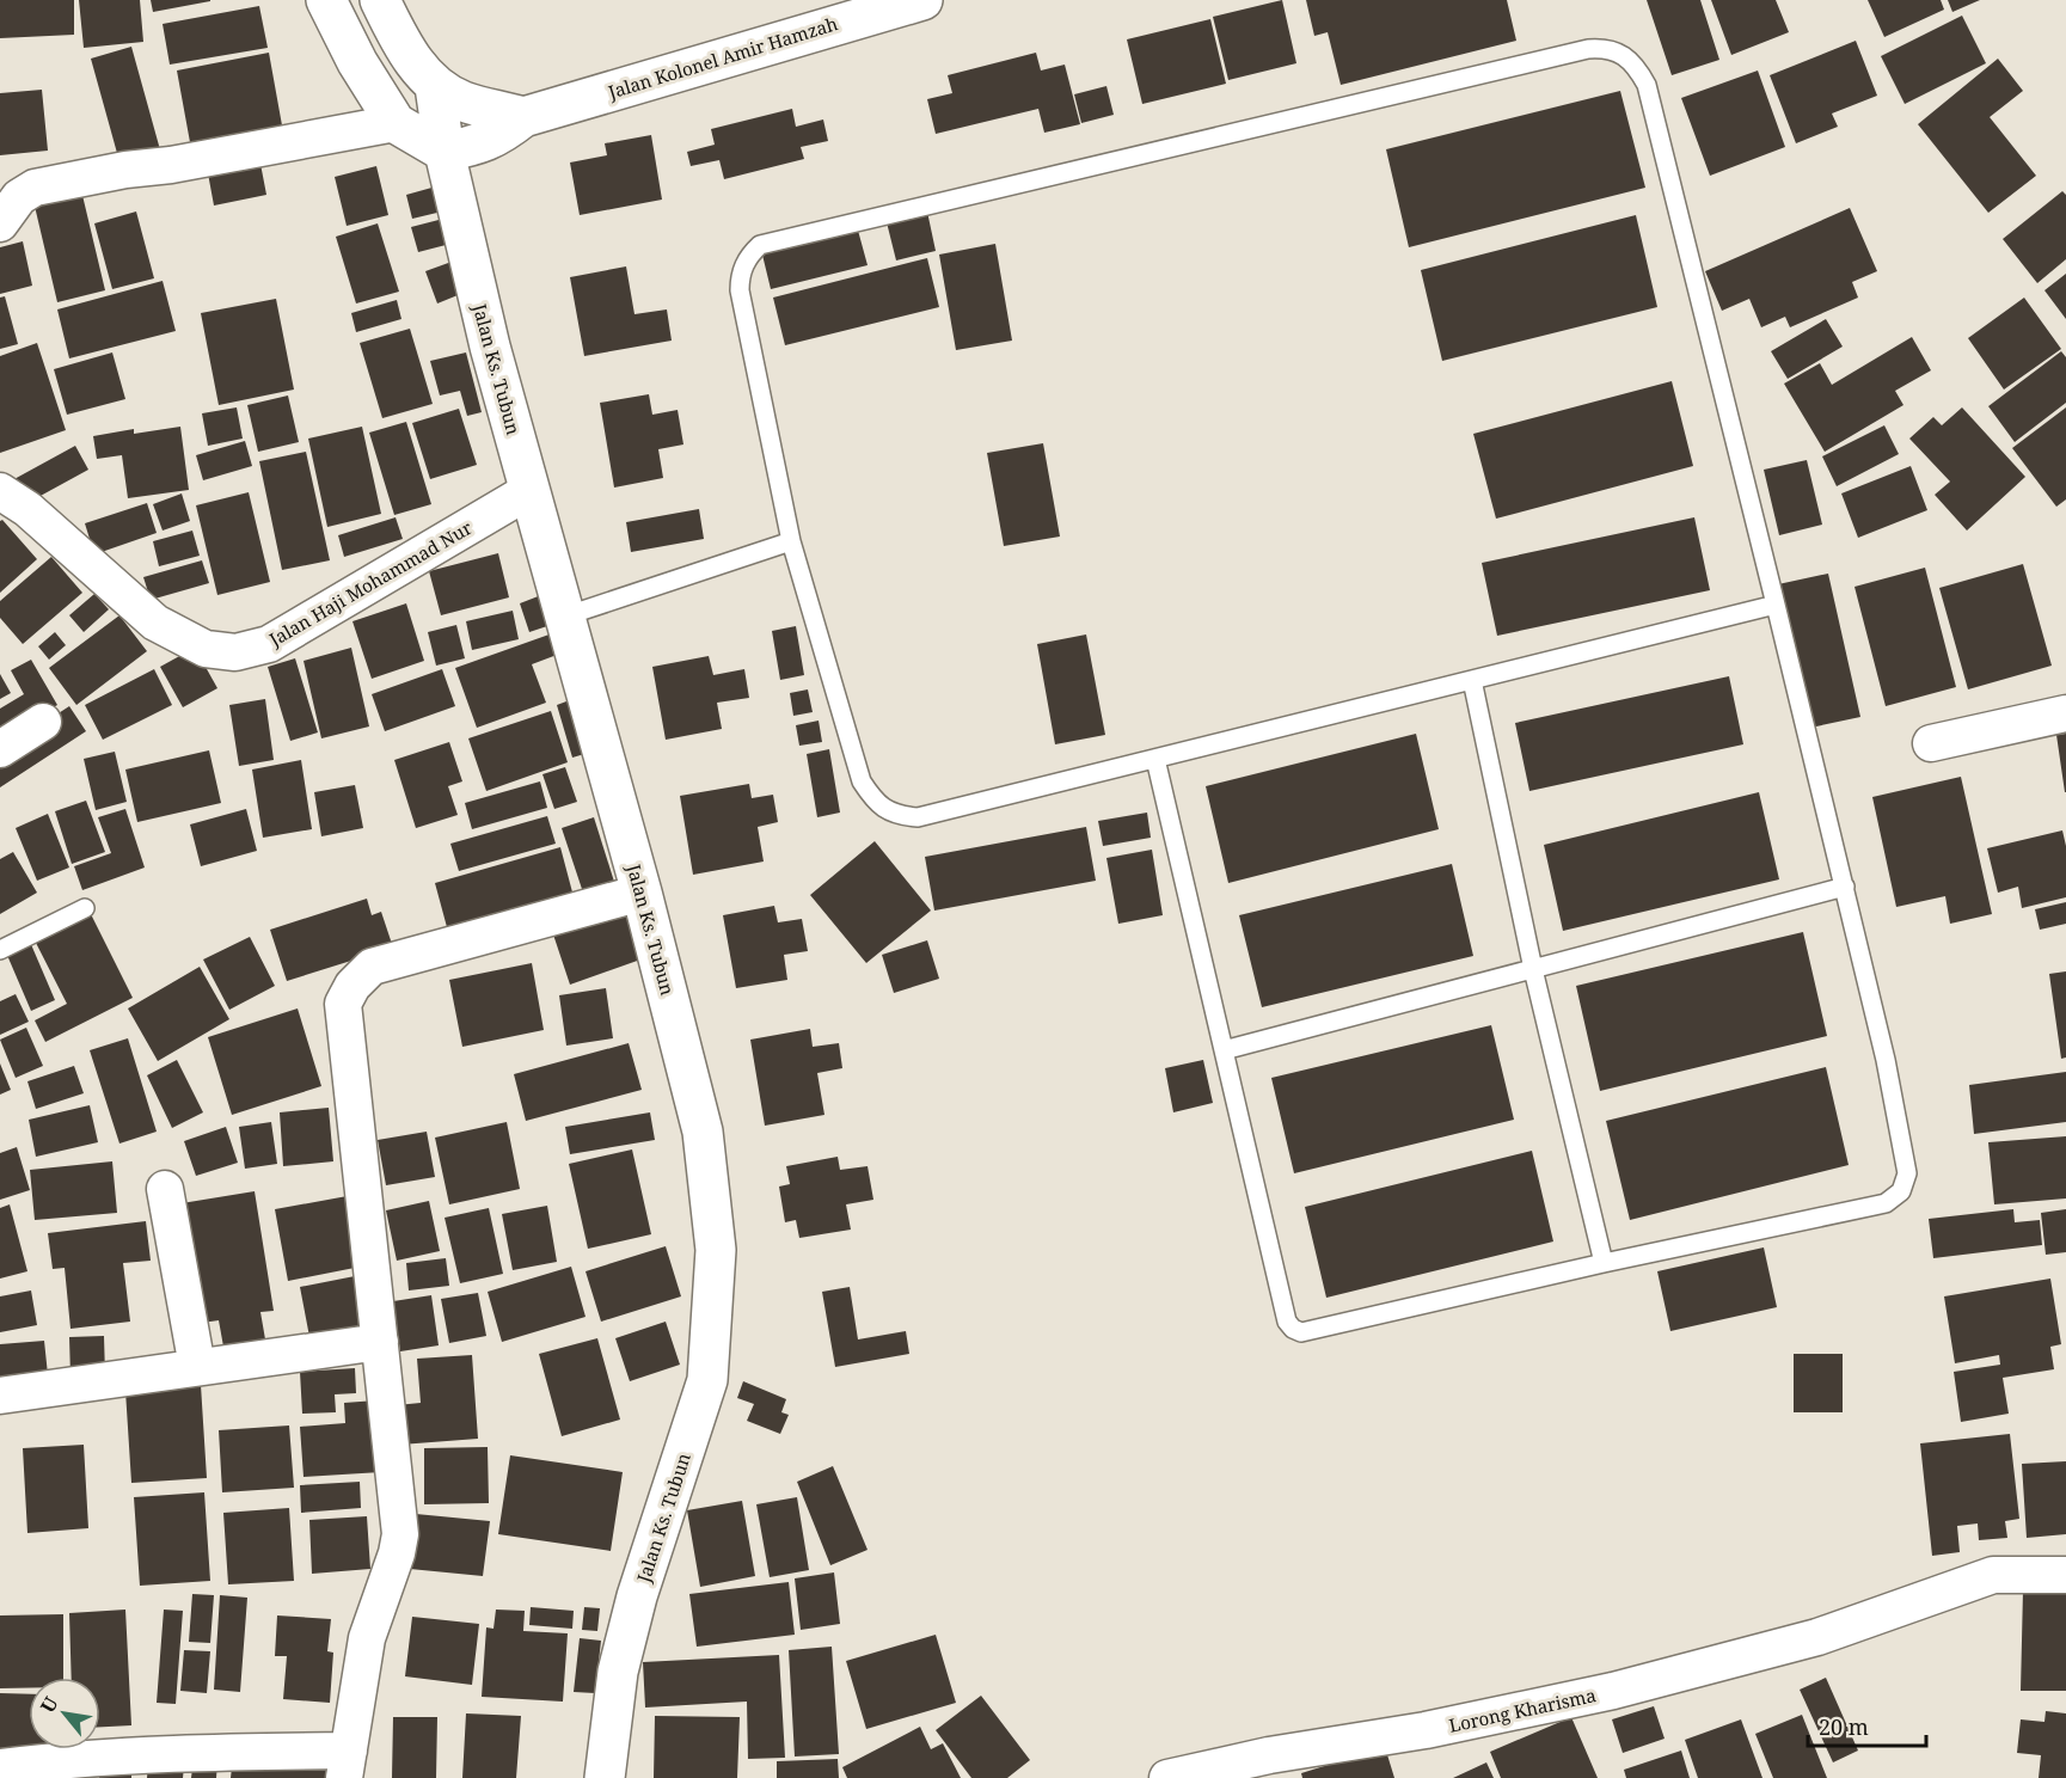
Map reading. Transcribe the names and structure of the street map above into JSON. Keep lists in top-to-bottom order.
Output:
{
  "streets": {
    "street": [
      "Jalan Kolonel Amir Hamzah",
      "Jalan Ks. Tubun",
      "Jalan Haji Mohammad Nur",
      "Lorong Kharisma"
    ]
  },
  "crossings": [
    ["Jalan Kolonel Amir Hamzah", "Jalan Ks. Tubun"],
    ["Jalan Ks. Tubun", "Jalan Haji Mohammad Nur"]
  ],
  "scale_bar": "20 m",
  "north": "top left"
}
